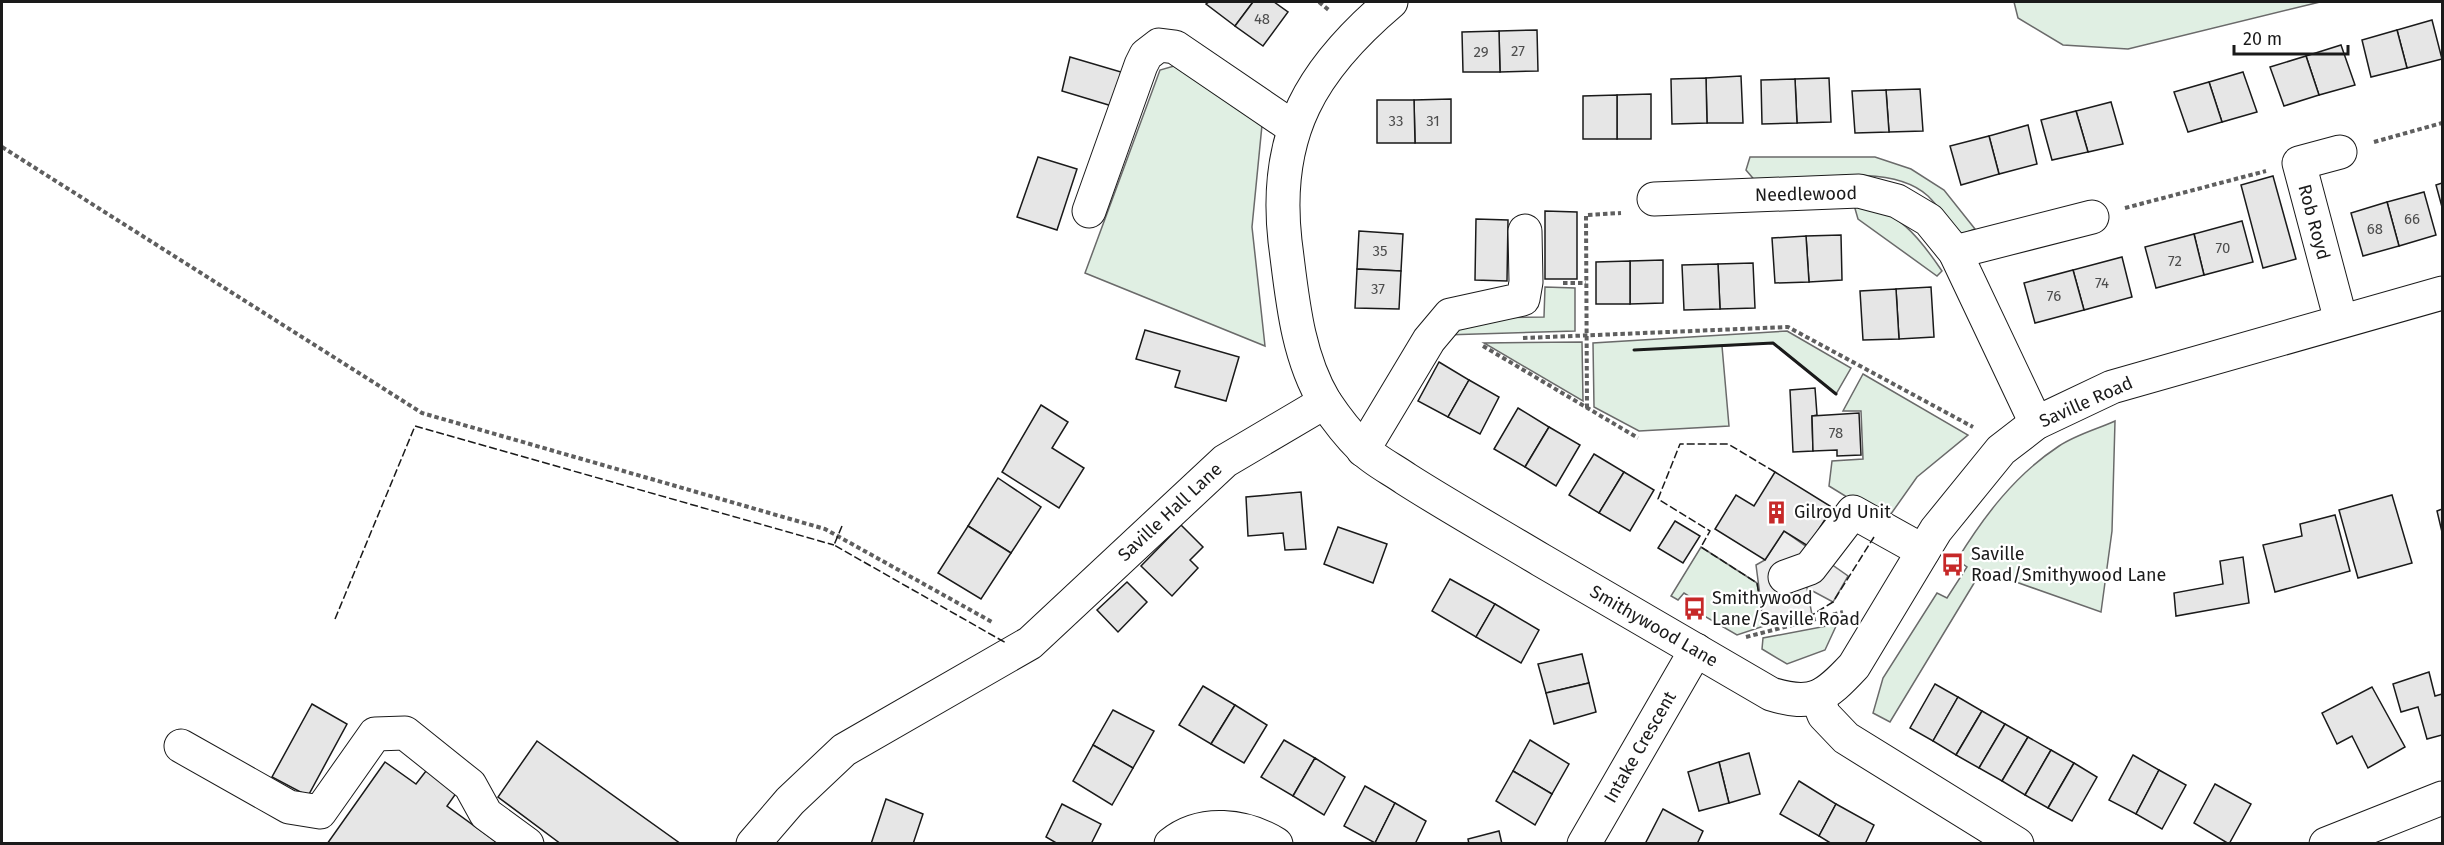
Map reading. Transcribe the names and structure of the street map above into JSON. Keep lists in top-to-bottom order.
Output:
{
  "streets": {
    "street": [
      "Needlewood",
      "Rob Royd",
      "Saville Road",
      "Saville Hall Lane",
      "Smithywood Lane",
      "Intake Crescent"
    ]
  },
  "crossings": [
    ["Needlewood", "Saville Road"],
    ["Rob Royd", "Saville Road"],
    ["Saville Road", "Smithywood Lane"],
    ["Saville Hall Lane", "Smithywood Lane"],
    ["Smithywood Lane", "Intake Crescent"]
  ],
  "places": {
    "building": ["Gilroyd Unit"],
    "bus stop": ["Saville Road/Smithywood Lane", "Smithywood Lane/Saville Road"]
  },
  "house_numbers": [
    "48",
    "27",
    "29",
    "33",
    "31",
    "66",
    "68",
    "70",
    "35",
    "72",
    "74",
    "37",
    "76",
    "78"
  ],
  "scale_bar": "20 m"
}
